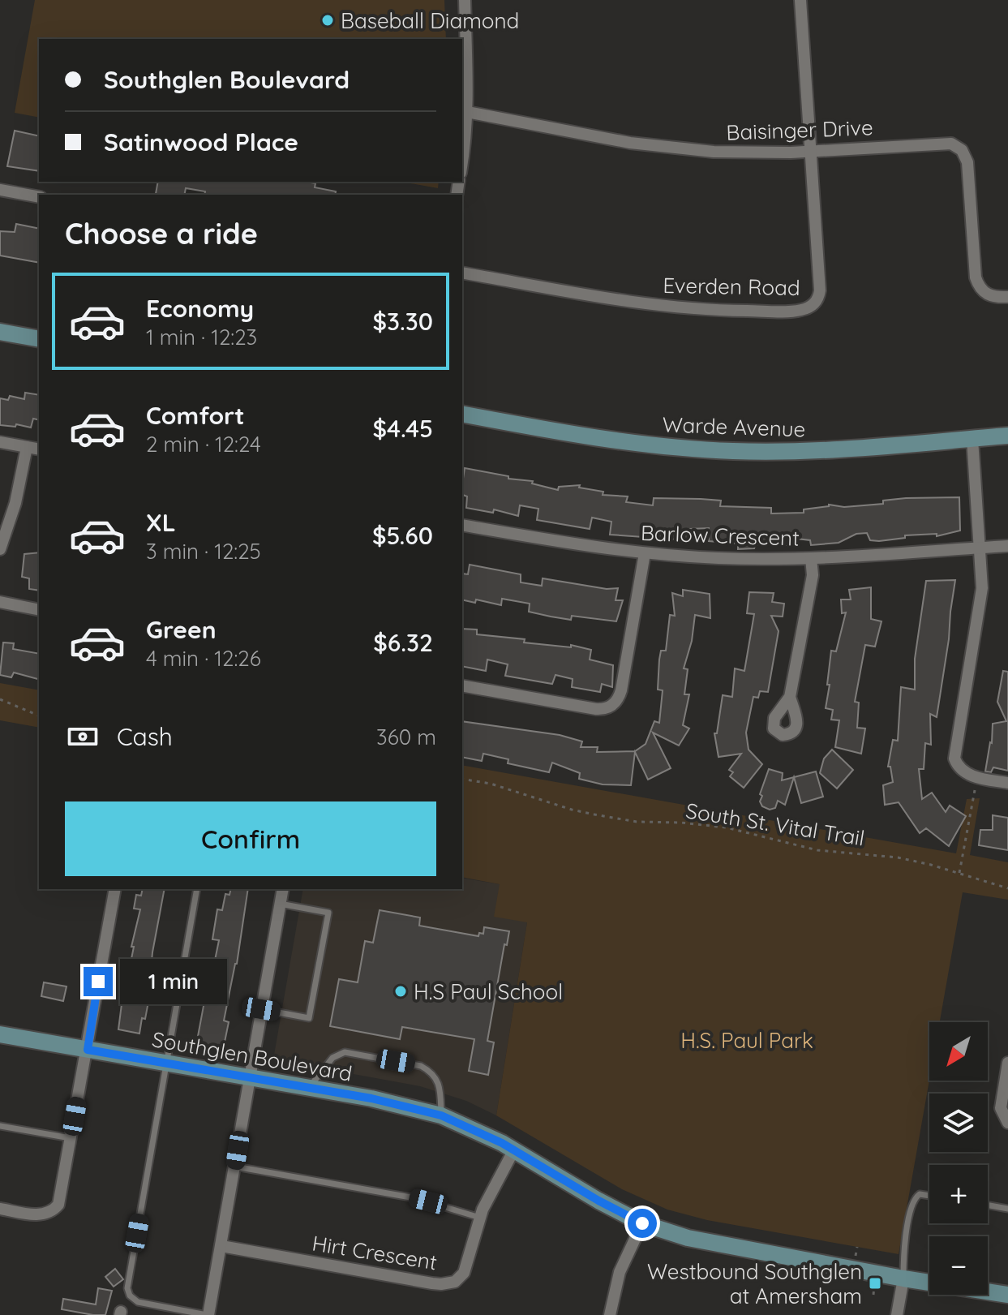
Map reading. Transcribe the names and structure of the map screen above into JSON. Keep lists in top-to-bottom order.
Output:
{
  "streets": {
    "street": [
      "Baisinger Drive",
      "Everden Road",
      "Warde Avenue",
      "Barlow Crescent",
      "Southglen Boulevard",
      "Hirt Crescent"
    ],
    "path": ["South St. Vital Trail"]
  },
  "crossings": [
    ["Baisinger Drive", "Everden Road"],
    ["Southglen Boulevard", "Hirt Crescent"]
  ],
  "parks": ["H.S. Paul Park"],
  "places": {
    "other": ["Baseball Diamond", "H.S Paul School"],
    "transit": ["Westbound Southglen at Amersham"]
  },
  "north": "bottom left",
  "page": {
    "banner": ["Southglen Boulevard", "Satinwood Place"],
    "heading": "Choose a ride",
    "list": [
      {
        "name": "Economy",
        "note": "1 min · 12:23",
        "value": "$3.30"
      },
      {
        "name": "Comfort",
        "note": "2 min · 12:24",
        "value": "$4.45"
      },
      {
        "name": "XL",
        "note": "3 min · 12:25",
        "value": "$5.60"
      },
      {
        "name": "Green",
        "note": "4 min · 12:26",
        "value": "$6.32"
      }
    ],
    "pay": ["Cash", "360 m"],
    "buttons": "Confirm",
    "bubble": "1 min",
    "map_buttons": ["+", "−"]
  }
}
